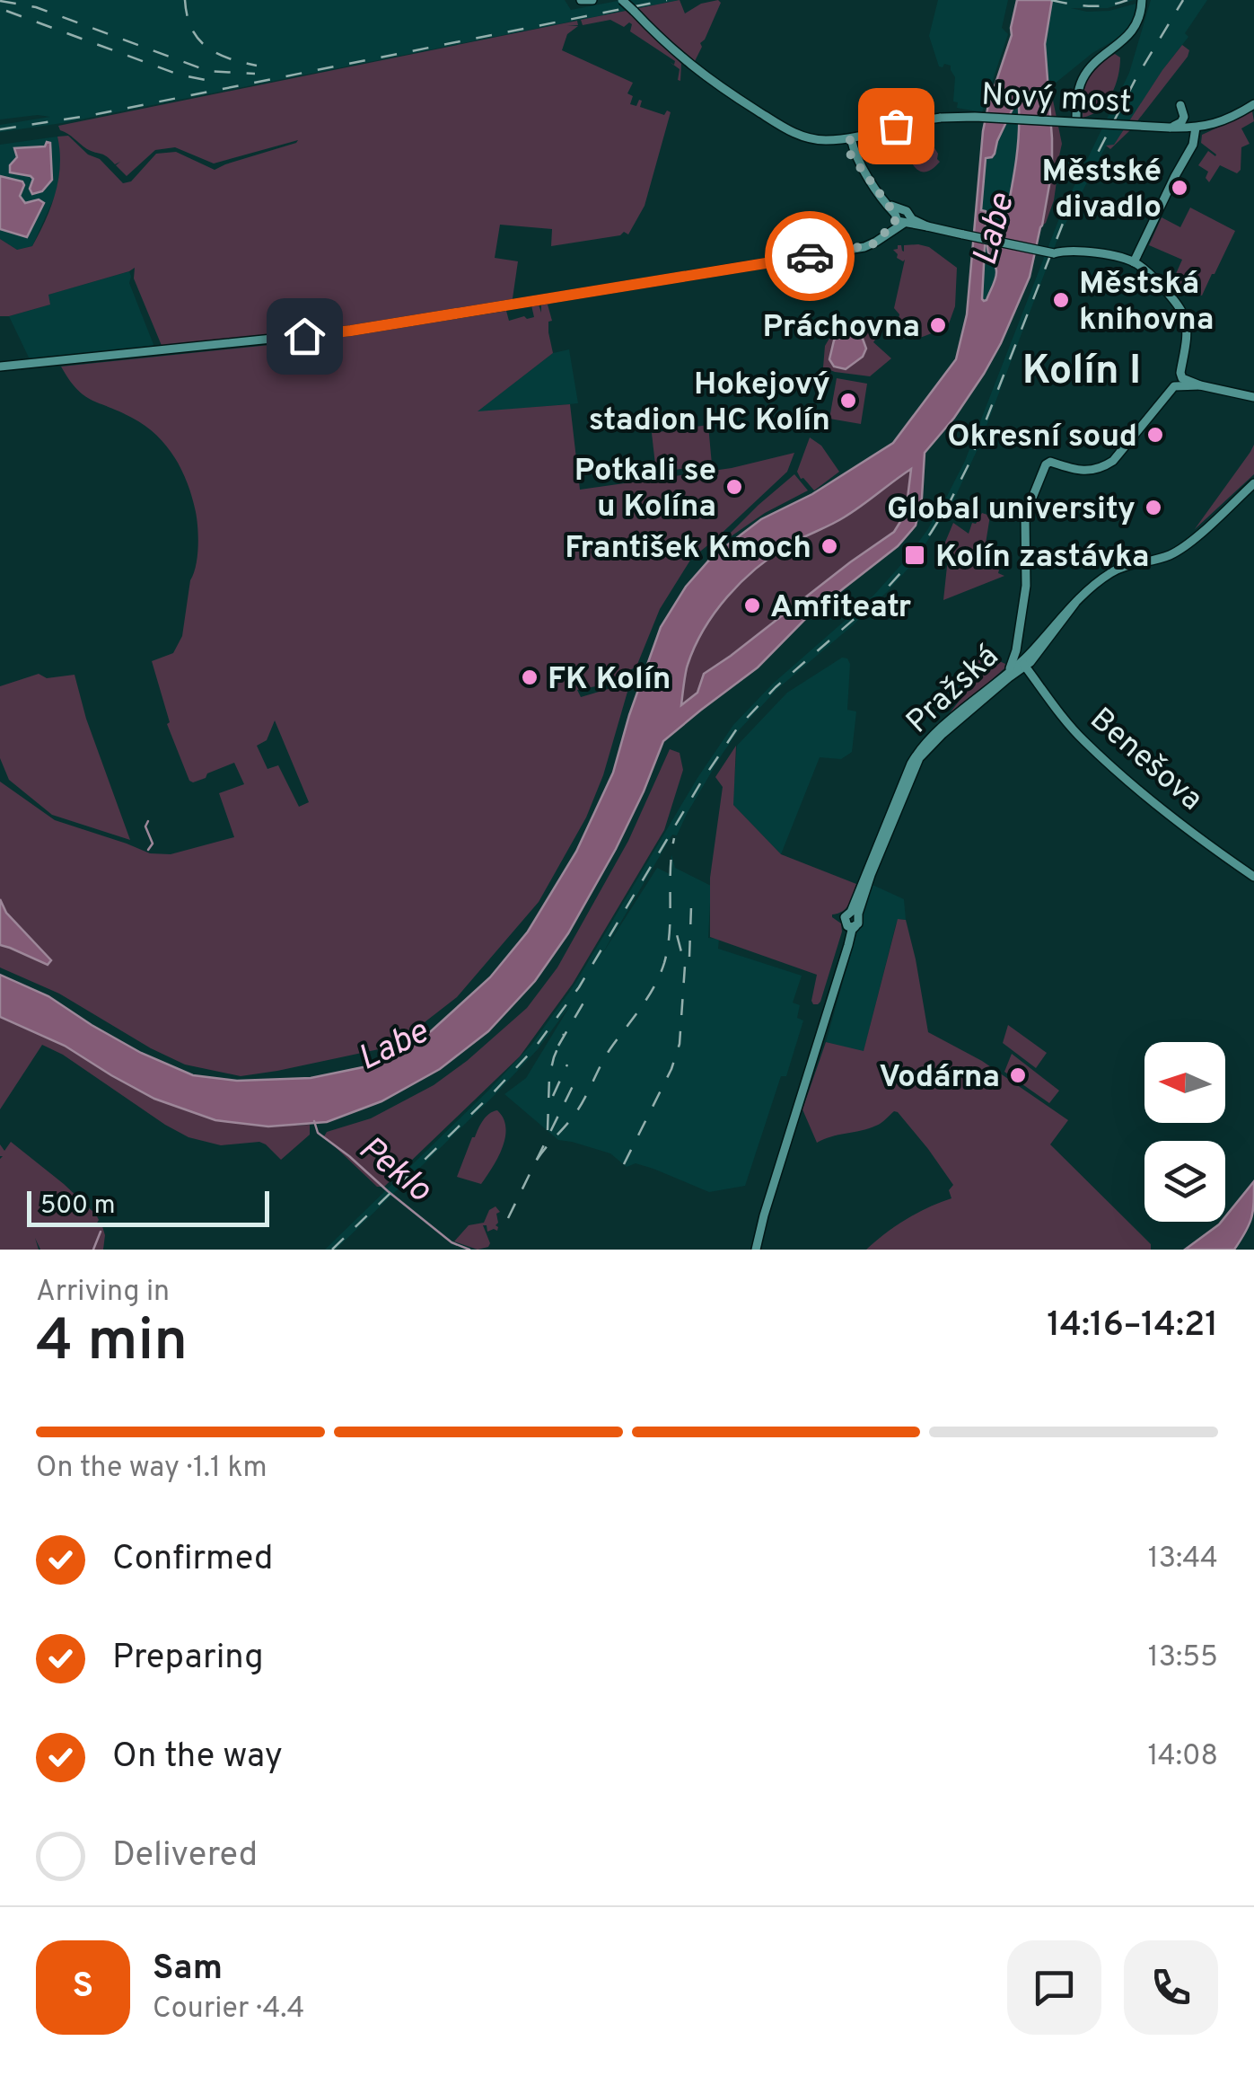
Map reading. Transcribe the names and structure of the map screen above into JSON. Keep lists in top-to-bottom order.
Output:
{
  "streets": {
    "street": ["Nový most", "Pražská", "Benešova"]
  },
  "crossings": [
    ["Pražská", "Benešova"]
  ],
  "districts": ["Kolín I"],
  "water": ["Labe", "Peklo"],
  "places": {
    "other": [
      "Městské divadlo",
      "Městská knihovna",
      "Práchovna",
      "Hokejový stadion HC Kolín",
      "Okresní soud",
      "Potkali se u Kolína",
      "Global university",
      "František Kmoch",
      "Amfiteatr",
      "FK Kolín",
      "Vodárna"
    ],
    "transit": ["Kolín zastávka"]
  },
  "scale_bar": "500 m",
  "north": "left",
  "page": {
    "scale": "500 m",
    "heading": ["4 min", "Arriving in", "14:16–14:21"],
    "panel": ["Sam", "Courier · 4.4"],
    "bar": "On the way · 1.1 km",
    "list": [
      ["Confirmed", "13:44"],
      ["Preparing", "13:55"],
      ["On the way", "14:08"],
      "Delivered"
    ],
    "round": "S"
  }
}
